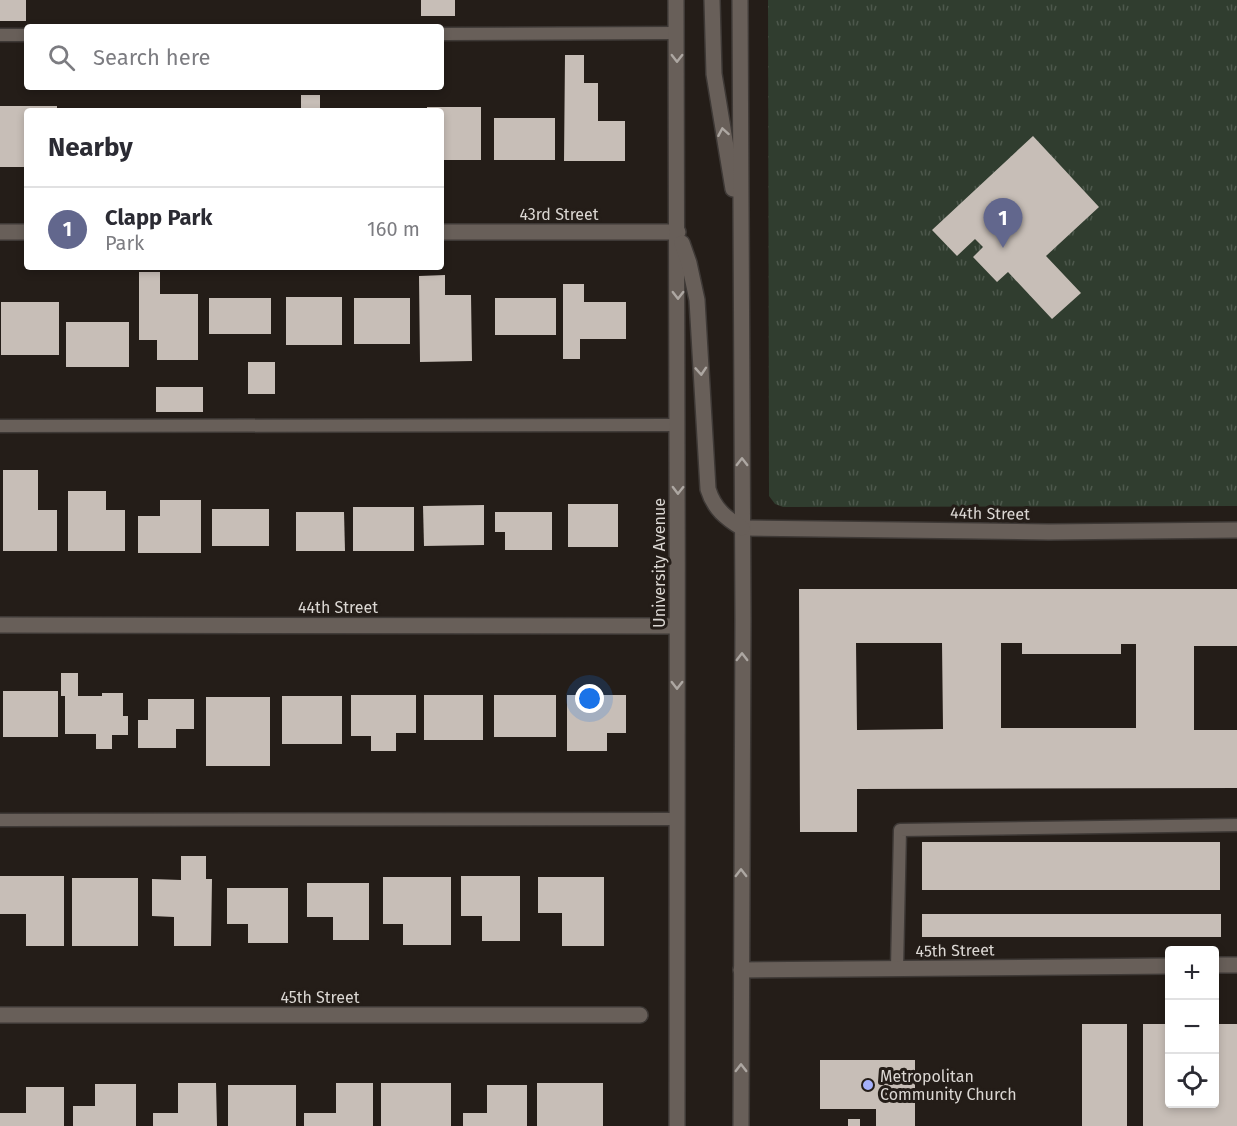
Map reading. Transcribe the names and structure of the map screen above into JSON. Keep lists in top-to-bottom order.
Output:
{
  "streets": {
    "main road": [
      "43rd Street",
      "44th Street",
      "University Avenue",
      "45th Street"
    ]
  },
  "crossings": [
    ["43rd Street", "University Avenue"],
    ["44th Street", "University Avenue"]
  ],
  "places": ["Metropolitan Community Church"],
  "page": {
    "search": "Search here",
    "heading": "Nearby",
    "list": [
      {
        "mark": "1",
        "name": "Clapp Park",
        "note": "Park",
        "value": "160 m"
      }
    ],
    "pins": "1",
    "map_buttons": ["+", "−"]
  }
}
